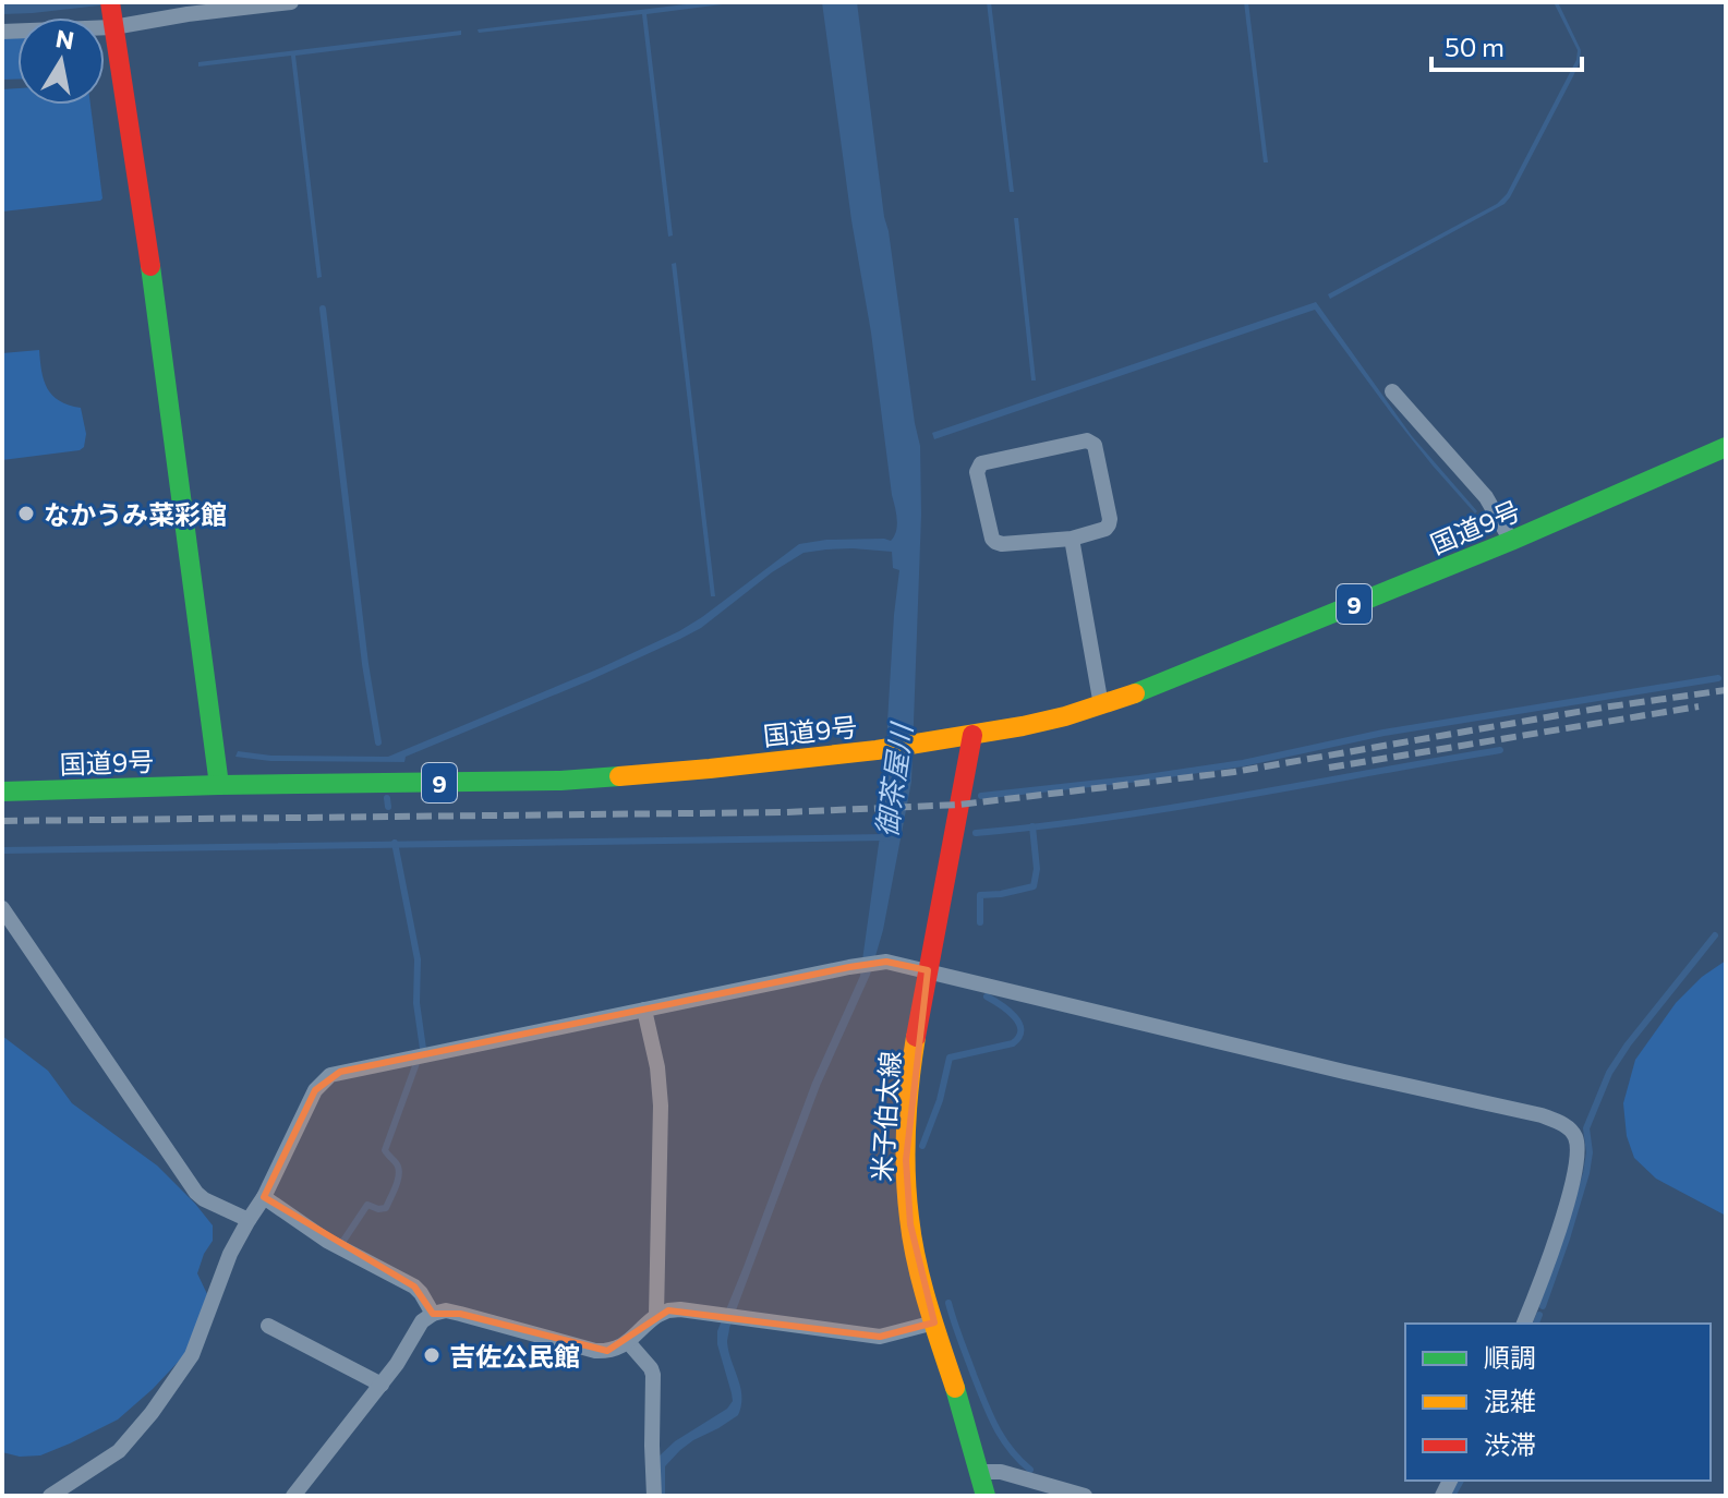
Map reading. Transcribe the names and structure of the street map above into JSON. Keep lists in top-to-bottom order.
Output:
{
  "streets": {
    "main road": ["国道9号", "9", "米子伯太線"]
  },
  "crossings": [
    ["国道9号", "米子伯太線"]
  ],
  "water": ["御茶屋川"],
  "places": ["なかうみ菜彩館", "吉佐公民館"],
  "legend": ["順調", "混雑", "渋滞"],
  "scale_bar": "50 m",
  "north": "top"
}
